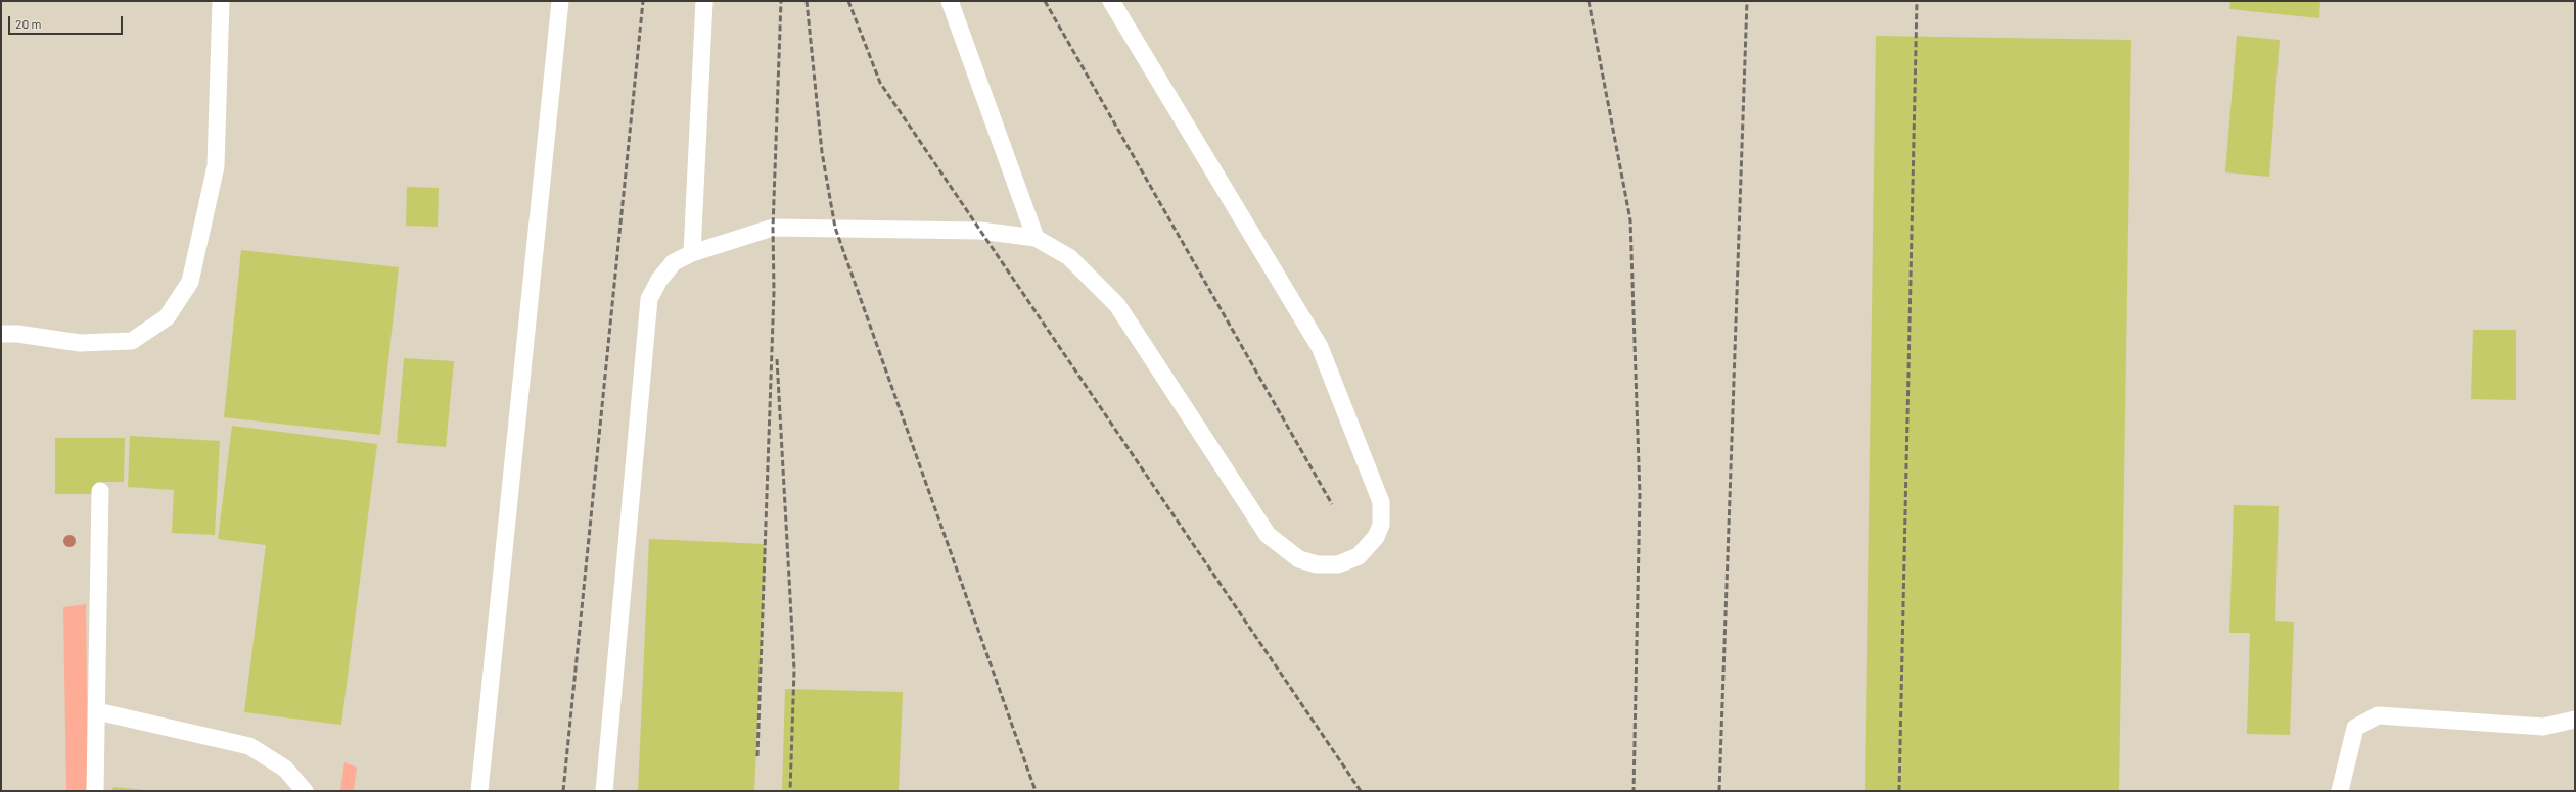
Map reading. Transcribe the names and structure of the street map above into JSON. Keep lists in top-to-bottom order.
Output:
{
  "scale_bar": "20 m"
}
